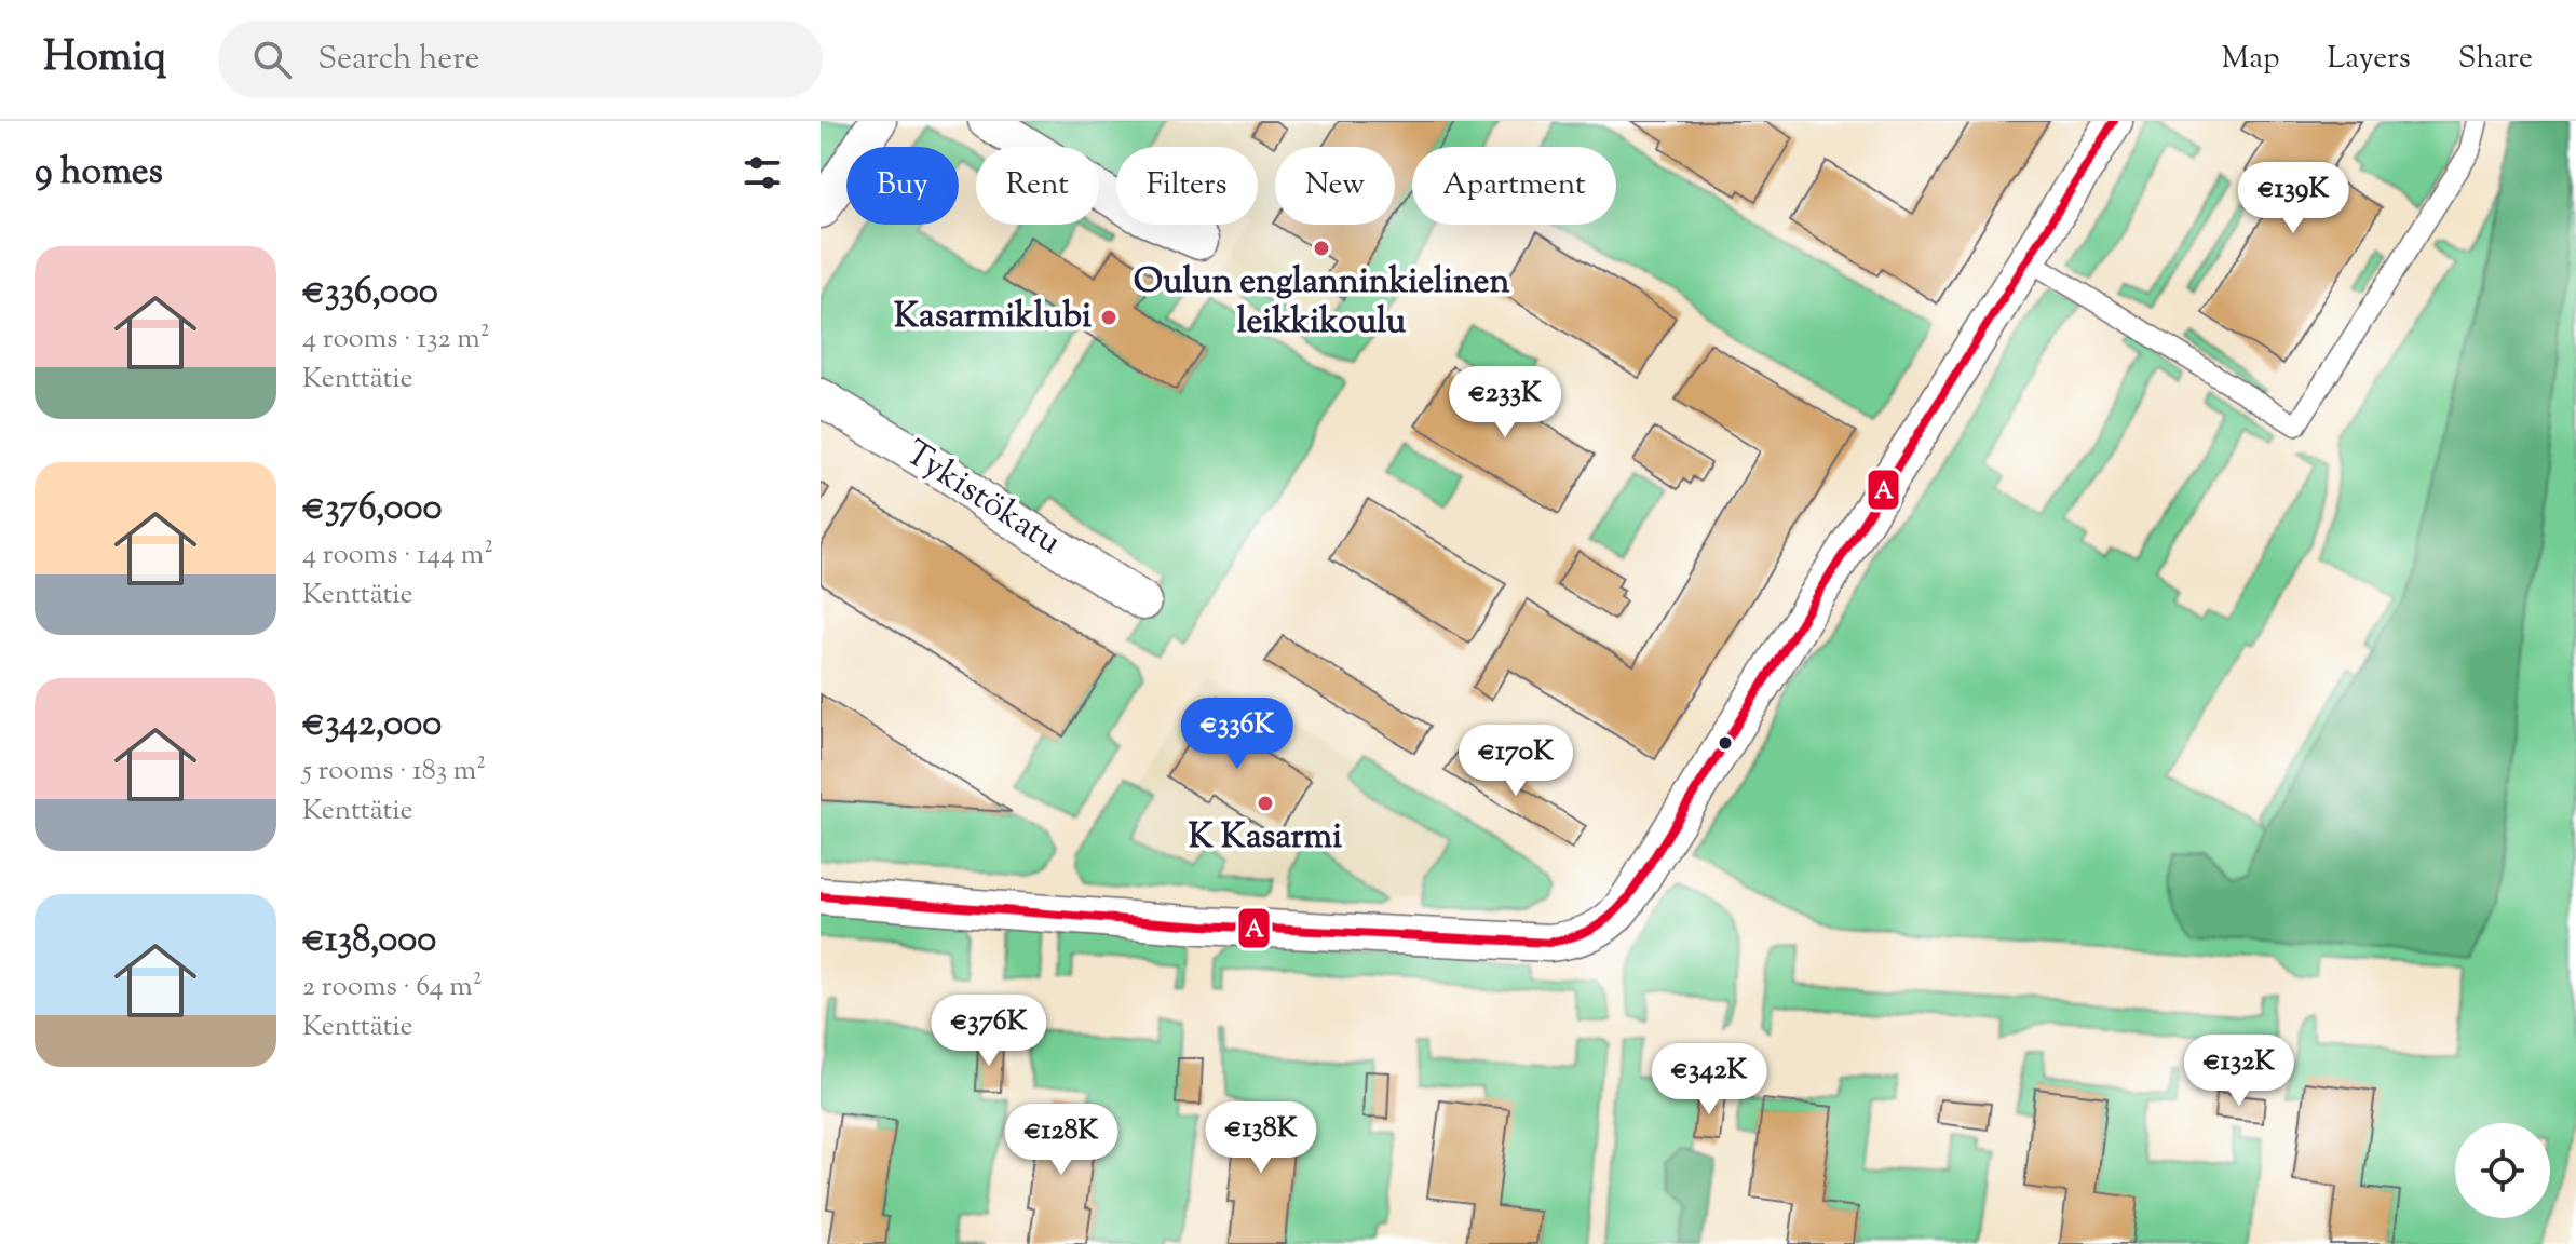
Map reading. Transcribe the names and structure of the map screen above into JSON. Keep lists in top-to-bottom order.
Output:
{
  "streets": {
    "street": ["Tykistökatu"]
  },
  "places": ["Oulun englanninkielinen leikkikoulu", "Kasarmiklubi", "K Kasarmi"],
  "lines": ["transit line A"],
  "page": {
    "header": "Homiq",
    "search": "Search here",
    "nav": ["Map", "Layers", "Share"],
    "heading": "9 homes",
    "chip": [
      "Buy",
      "Rent",
      "Filters",
      "New",
      "Apartment"
    ],
    "price": [
      "€139K",
      "€233K",
      "€336K",
      "€170K",
      "€376K",
      "€132K",
      "€342K",
      "€138K",
      "€128K"
    ],
    "list": [
      {
        "name": "€336,000",
        "note": "4 rooms · 132 m² · Kenttätie"
      },
      {
        "name": "€376,000",
        "note": "4 rooms · 144 m² · Kenttätie"
      },
      {
        "name": "€342,000",
        "note": "5 rooms · 183 m² · Kenttätie"
      },
      {
        "name": "€138,000",
        "note": "2 rooms · 64 m² · Kenttätie"
      }
    ]
  }
}
